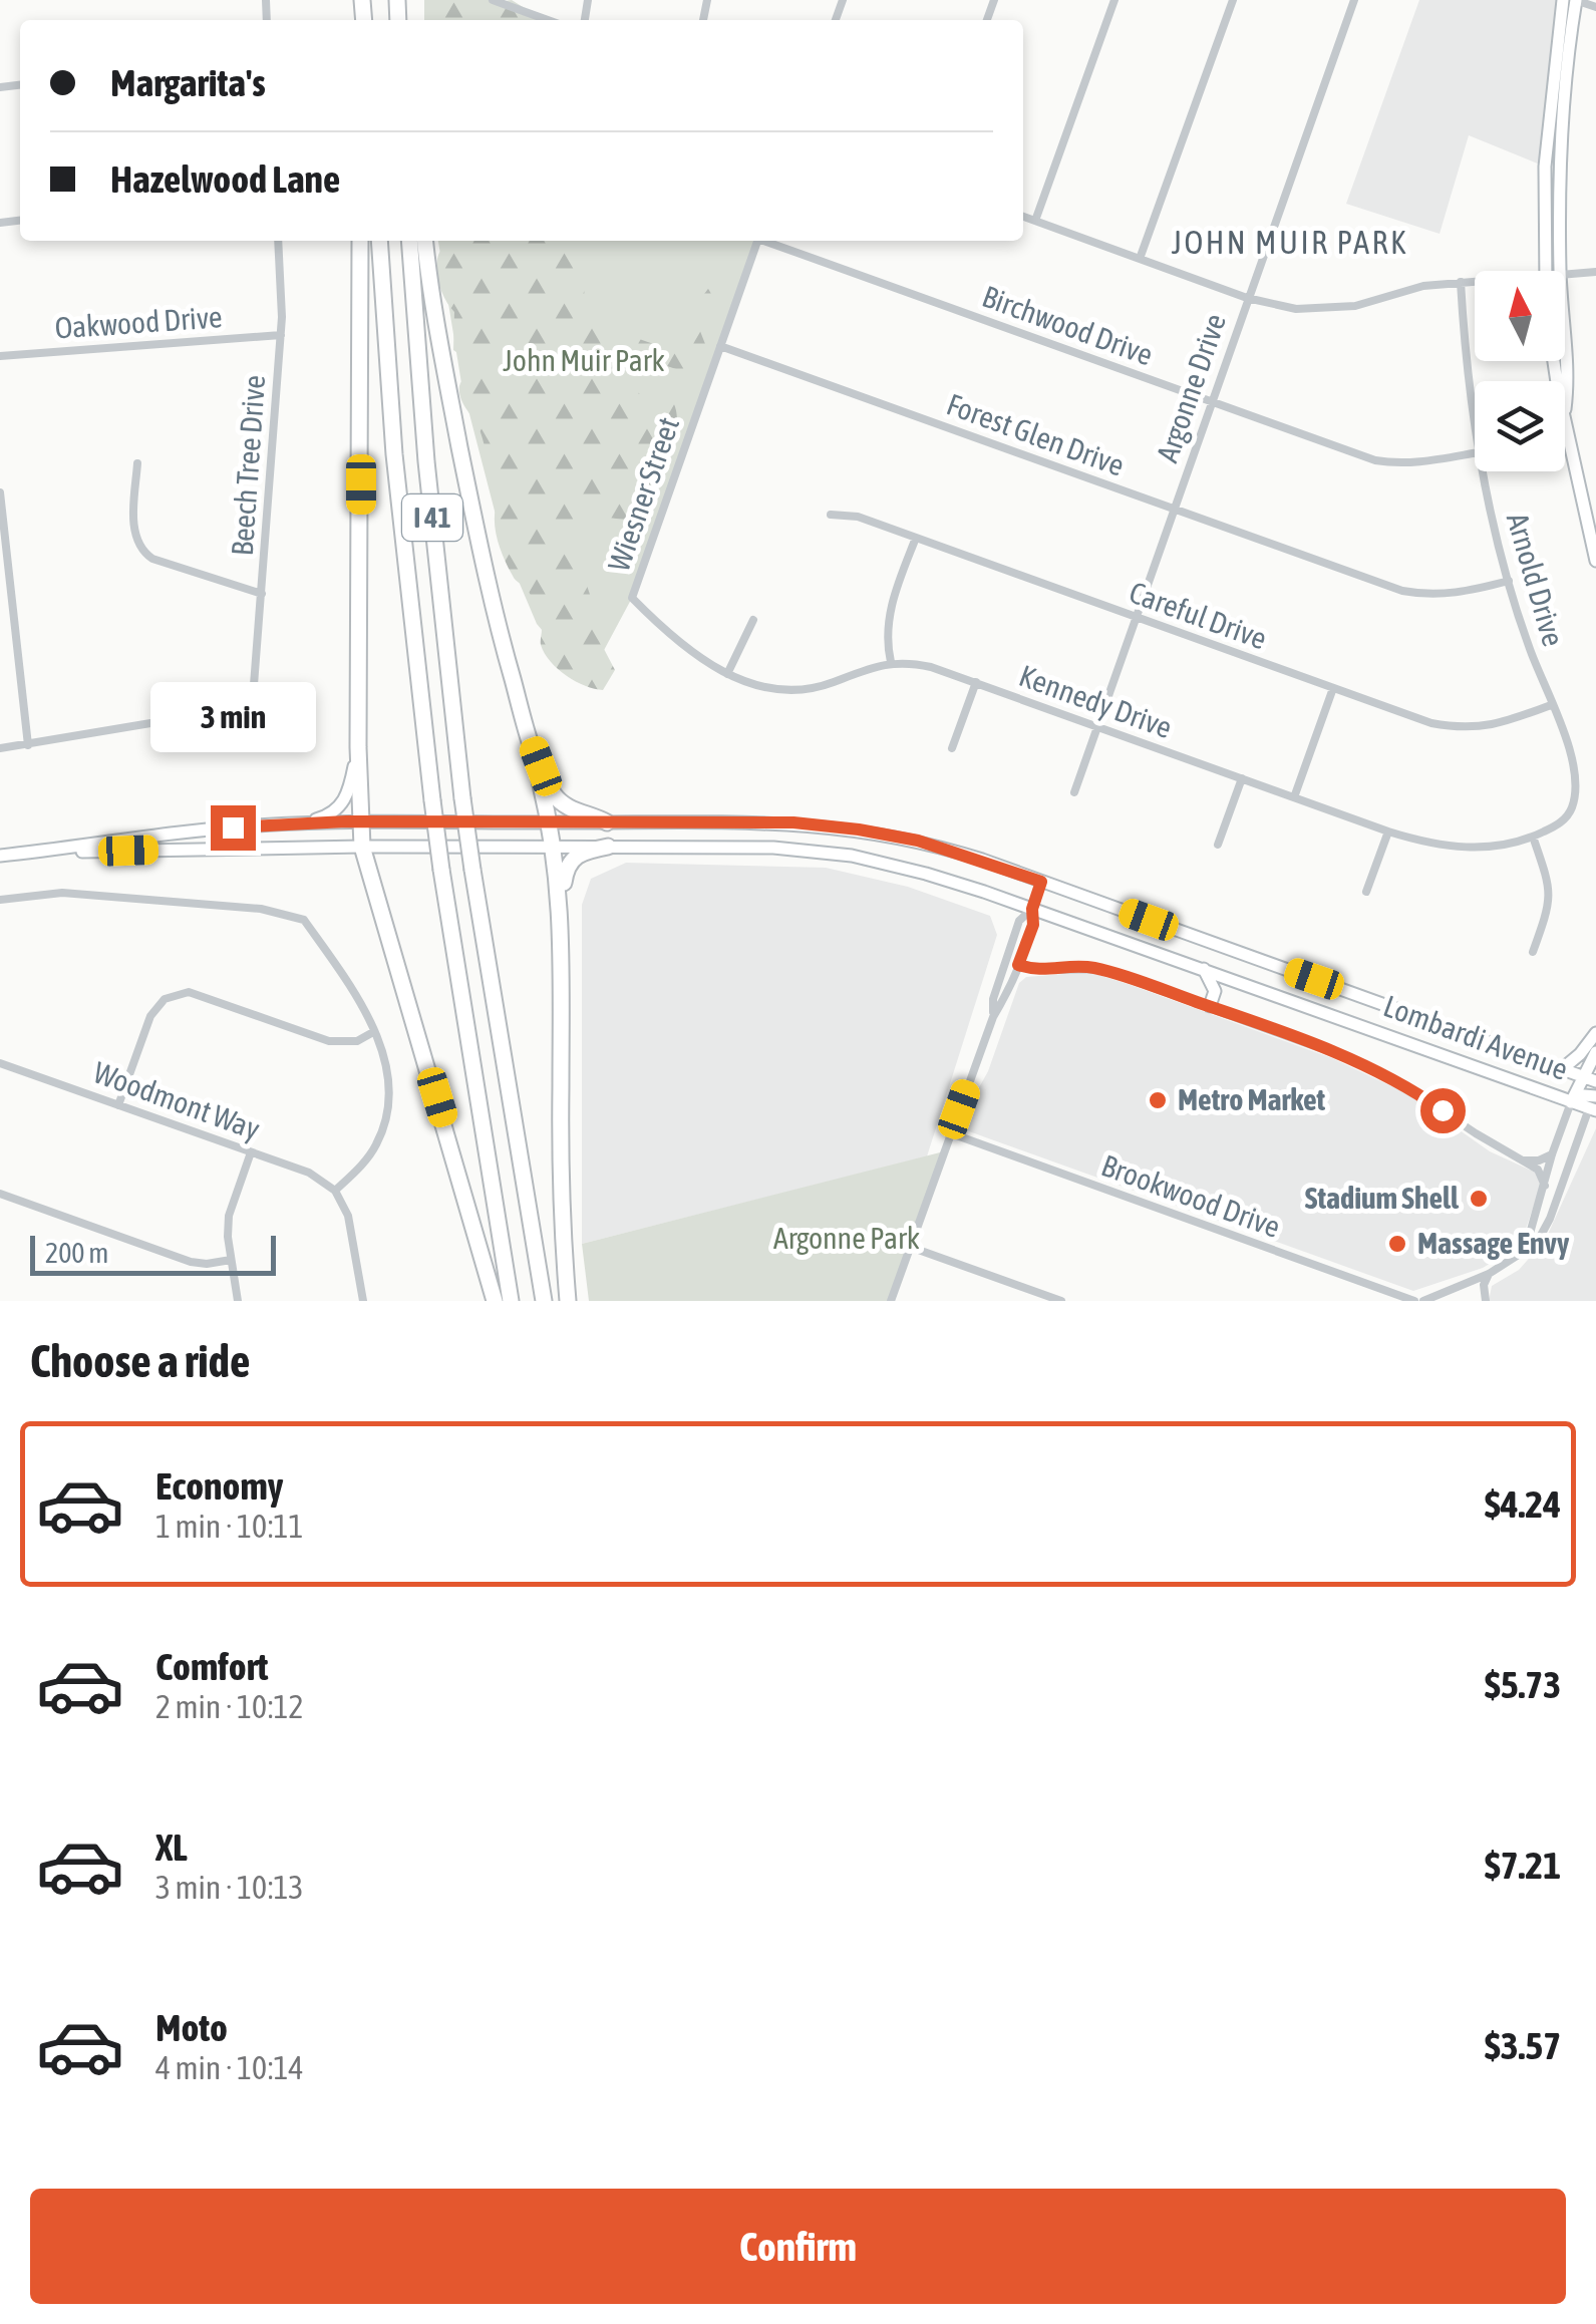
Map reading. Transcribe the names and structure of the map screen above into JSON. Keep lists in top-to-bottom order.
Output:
{
  "streets": {
    "highway": ["I 41"],
    "main road": ["Lombardi Avenue"],
    "street": [
      "Oakwood Drive",
      "Birchwood Drive",
      "Argonne Drive",
      "Forest Glen Drive",
      "Beech Tree Drive",
      "Wiesner Street",
      "Arnold Drive",
      "Careful Drive",
      "Kennedy Drive",
      "Woodmont Way",
      "Brookwood Drive"
    ]
  },
  "crossings": [
    ["Oakwood Drive", "Beech Tree Drive"],
    ["Birchwood Drive", "Argonne Drive"],
    ["Argonne Drive", "Forest Glen Drive"],
    ["Argonne Drive", "Careful Drive"],
    ["Argonne Drive", "Kennedy Drive"],
    ["Forest Glen Drive", "Wiesner Street"],
    ["Forest Glen Drive", "Arnold Drive"],
    ["Wiesner Street", "Kennedy Drive"],
    ["Arnold Drive", "Careful Drive"],
    ["Arnold Drive", "Kennedy Drive"]
  ],
  "districts": ["JOHN MUIR PARK"],
  "parks": ["John Muir Park", "Argonne Park"],
  "places": ["Metro Market", "Stadium Shell", "Massage Envy"],
  "scale_bar": "200 m",
  "north": "top",
  "page": {
    "banner": ["Margarita's", "Hazelwood Lane"],
    "bubble": "3 min",
    "scale": "200 m",
    "heading": "Choose a ride",
    "list": [
      {
        "name": "Economy",
        "note": "1 min · 10:11",
        "value": "$4.24"
      },
      {
        "name": "Comfort",
        "note": "2 min · 10:12",
        "value": "$5.73"
      },
      {
        "name": "XL",
        "note": "3 min · 10:13",
        "value": "$7.21"
      },
      {
        "name": "Moto",
        "note": "4 min · 10:14",
        "value": "$3.57"
      }
    ],
    "buttons": "Confirm"
  }
}
